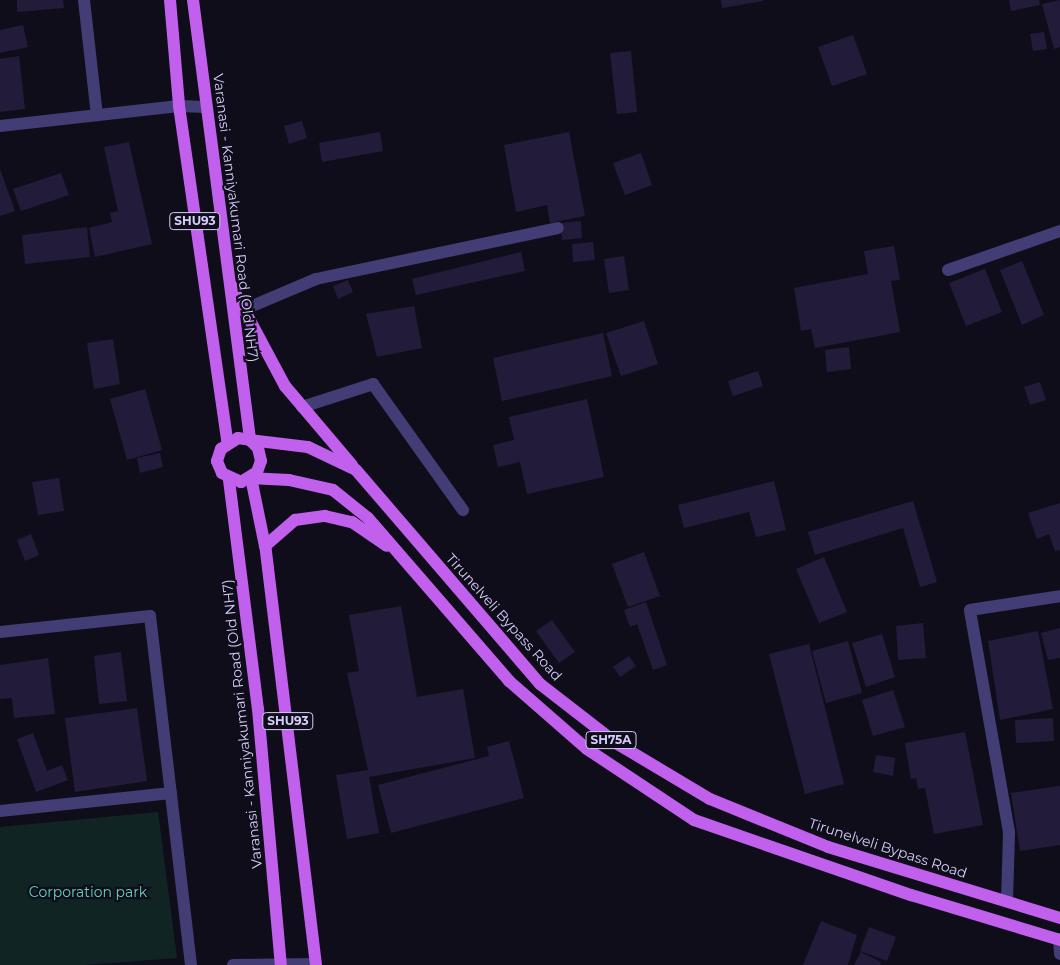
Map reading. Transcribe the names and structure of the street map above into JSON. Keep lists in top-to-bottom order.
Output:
{
  "streets": {
    "main road": [
      "Varanasi - Kanniyakumari Road (Old NH7)",
      "SHU93",
      "Tirunelveli Bypass Road",
      "SH75A"
    ]
  },
  "crossings": [
    ["Varanasi - Kanniyakumari Road (Old NH7)", "SHU93"],
    ["Varanasi - Kanniyakumari Road (Old NH7)", "Tirunelveli Bypass Road"],
    ["Varanasi - Kanniyakumari Road (Old NH7)", "SH75A"],
    ["SHU93", "Tirunelveli Bypass Road"],
    ["SHU93", "SH75A"],
    ["Tirunelveli Bypass Road", "SH75A"]
  ],
  "parks": ["Corporation park"]
}
